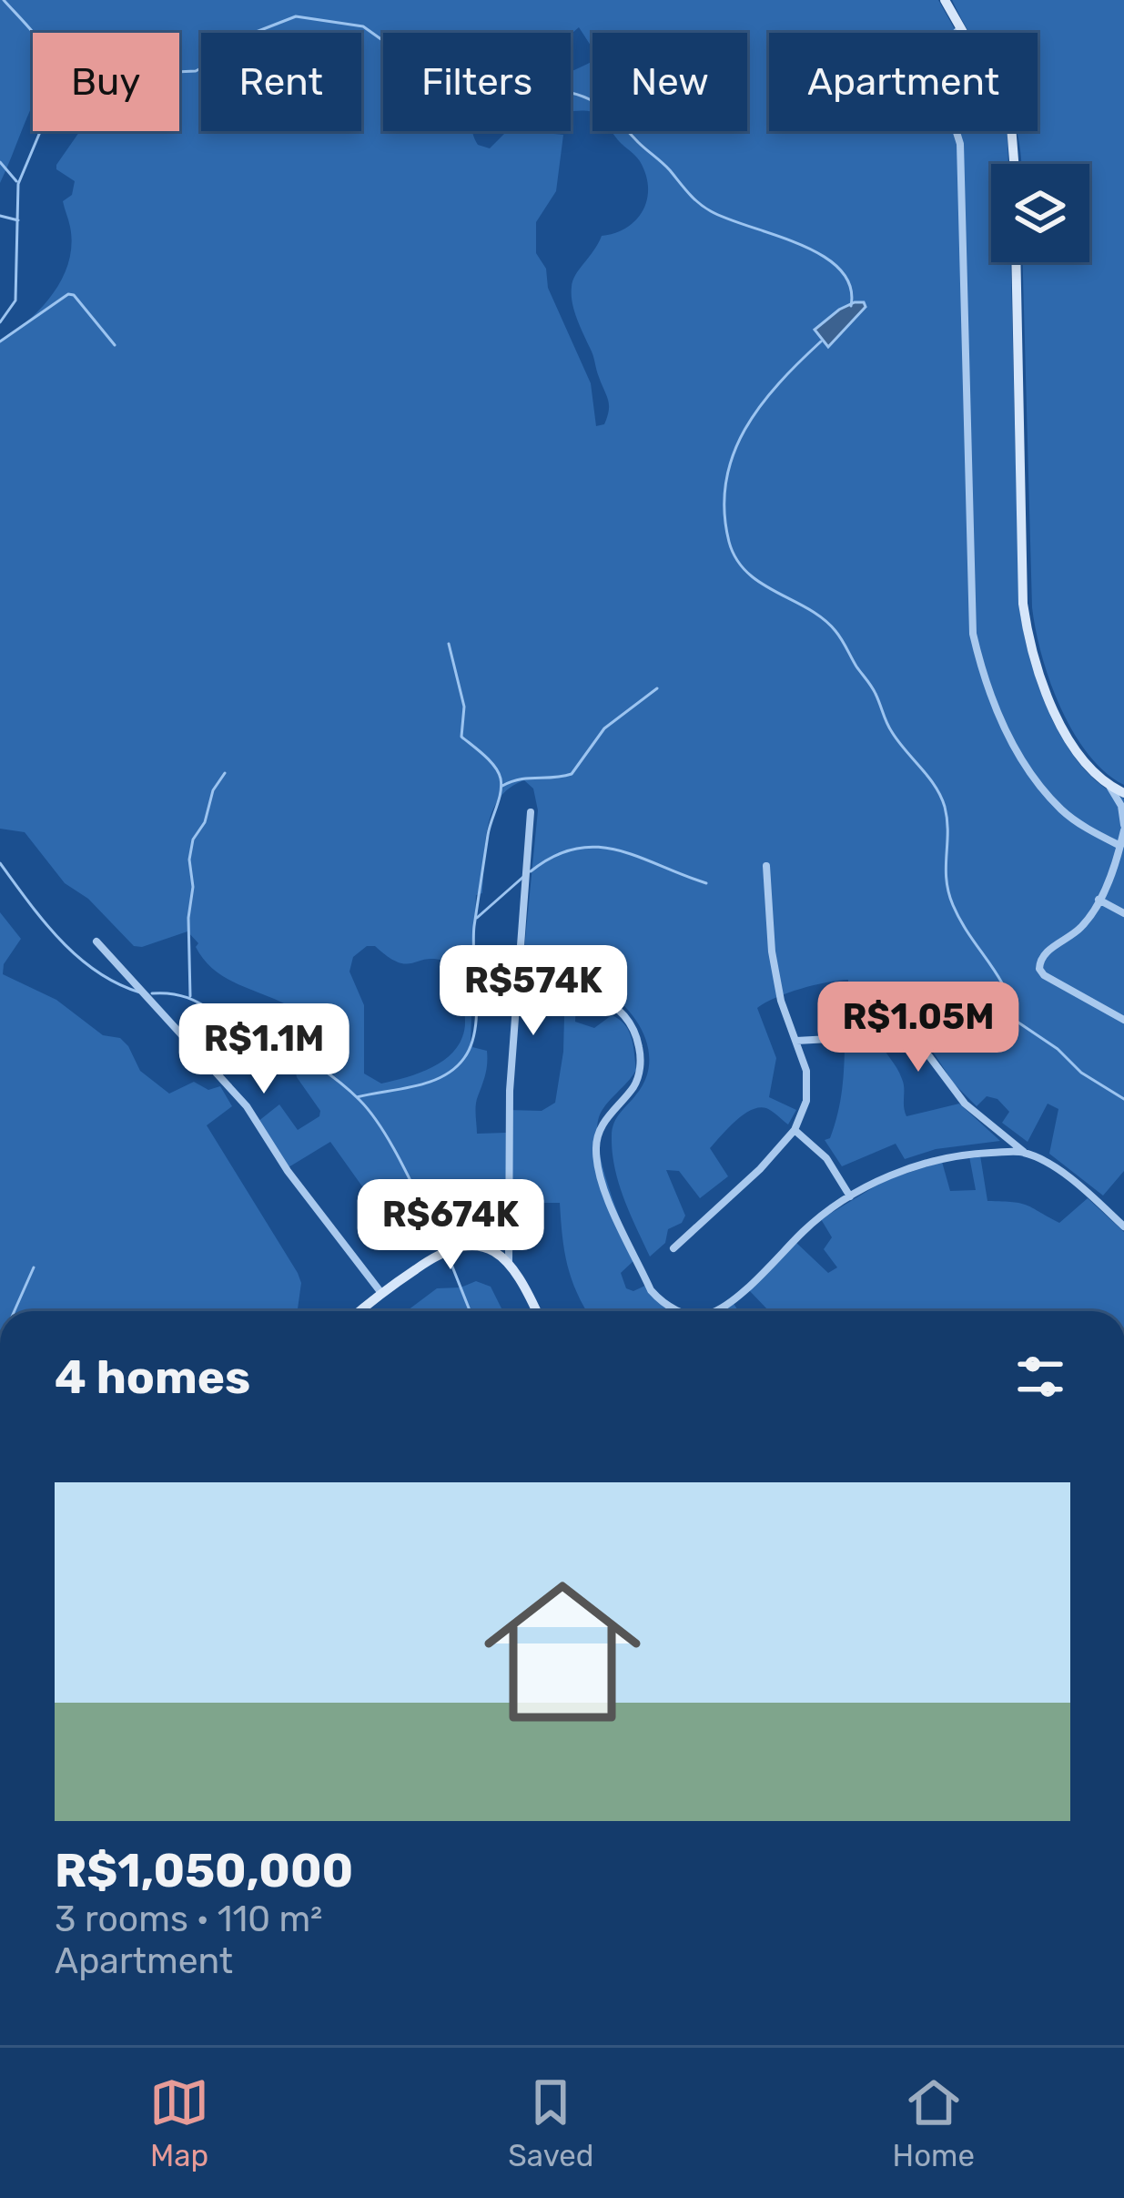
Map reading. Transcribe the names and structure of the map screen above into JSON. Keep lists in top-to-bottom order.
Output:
{
  "page": {
    "chip": [
      "Buy",
      "Rent",
      "Filters",
      "New",
      "Apartment"
    ],
    "price": [
      "R$574K",
      "R$1.05M",
      "R$1.1M",
      "R$674K"
    ],
    "heading": "4 homes",
    "list": [
      {
        "name": "R$1,050,000",
        "note": "3 rooms · 110 m² · Apartment"
      }
    ],
    "tabs": ["Map", "Saved", "Home"]
  }
}
